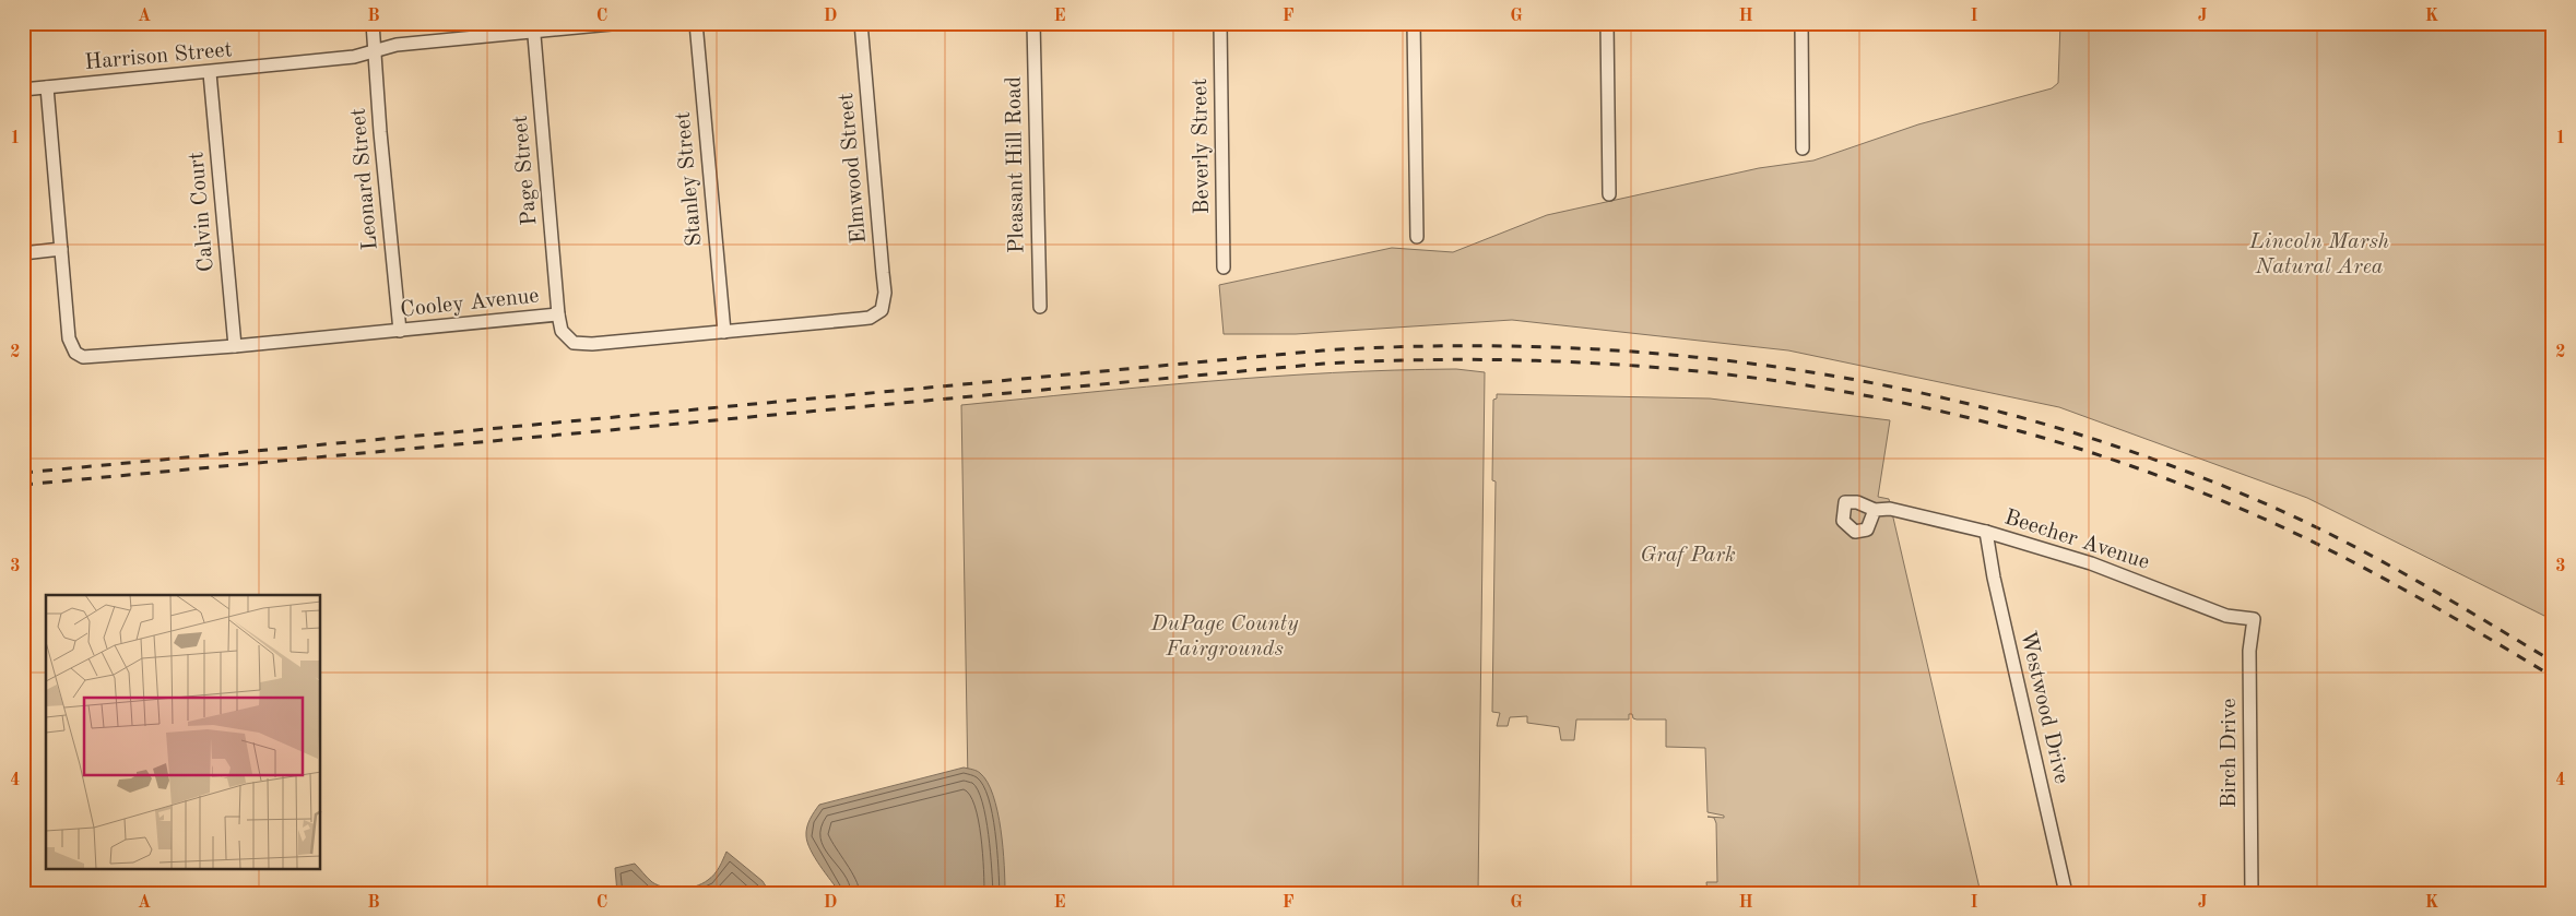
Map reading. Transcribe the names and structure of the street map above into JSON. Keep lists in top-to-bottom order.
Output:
{
  "streets": {
    "street": [
      "Harrison Street",
      "Beverly Street",
      "Pleasant Hill Road",
      "Elmwood Street",
      "Page Street",
      "Leonard Street",
      "Stanley Street",
      "Calvin Court",
      "Cooley Avenue",
      "Beecher Avenue",
      "Westwood Drive",
      "Birch Drive"
    ]
  },
  "crossings": [
    ["Harrison Street", "Page Street"],
    ["Harrison Street", "Leonard Street"],
    ["Harrison Street", "Calvin Court"],
    ["Elmwood Street", "Cooley Avenue"],
    ["Page Street", "Cooley Avenue"],
    ["Leonard Street", "Cooley Avenue"],
    ["Stanley Street", "Cooley Avenue"],
    ["Calvin Court", "Cooley Avenue"],
    ["Beecher Avenue", "Westwood Drive"],
    ["Beecher Avenue", "Birch Drive"]
  ],
  "parks": ["Lincoln Marsh Natural Area", "Graf Park", "DuPage County Fairgrounds"],
  "grid": {
    "columns": [
      "A",
      "B",
      "C",
      "D",
      "E",
      "F",
      "G",
      "H",
      "I",
      "J",
      "K"
    ],
    "rows": [
      "1",
      "2",
      "3",
      "4"
    ]
  }
}
